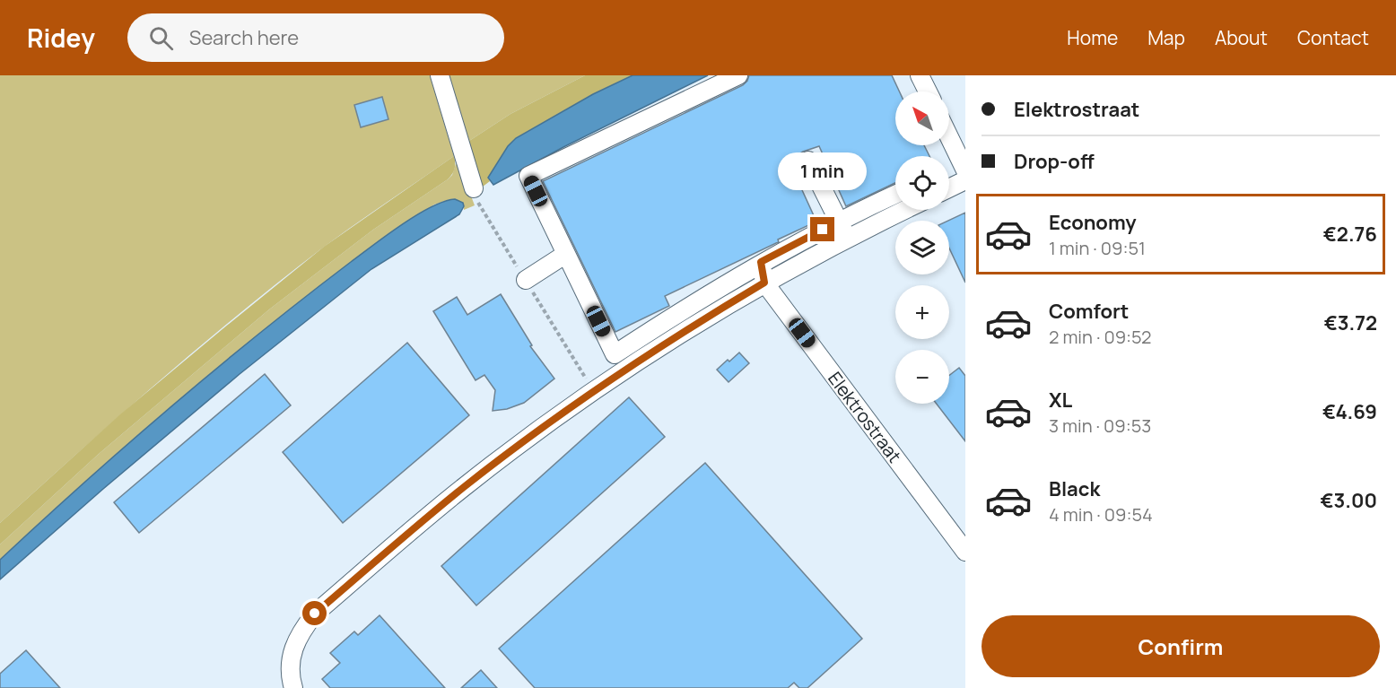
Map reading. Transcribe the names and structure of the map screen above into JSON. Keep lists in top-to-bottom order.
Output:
{
  "streets": {
    "street": ["Elektrostraat"]
  },
  "north": "top left",
  "page": {
    "header": "Ridey",
    "search": "Search here",
    "nav": [
      "Home",
      "Map",
      "About",
      "Contact"
    ],
    "banner": ["Elektrostraat", "Drop-off"],
    "map_buttons": ["+", "−"],
    "bubble": "1 min",
    "list": [
      {
        "name": "Economy",
        "note": "1 min · 09:51",
        "value": "€2.76"
      },
      {
        "name": "Comfort",
        "note": "2 min · 09:52",
        "value": "€3.72"
      },
      {
        "name": "XL",
        "note": "3 min · 09:53",
        "value": "€4.69"
      },
      {
        "name": "Black",
        "note": "4 min · 09:54",
        "value": "€3.00"
      }
    ],
    "buttons": "Confirm"
  }
}
